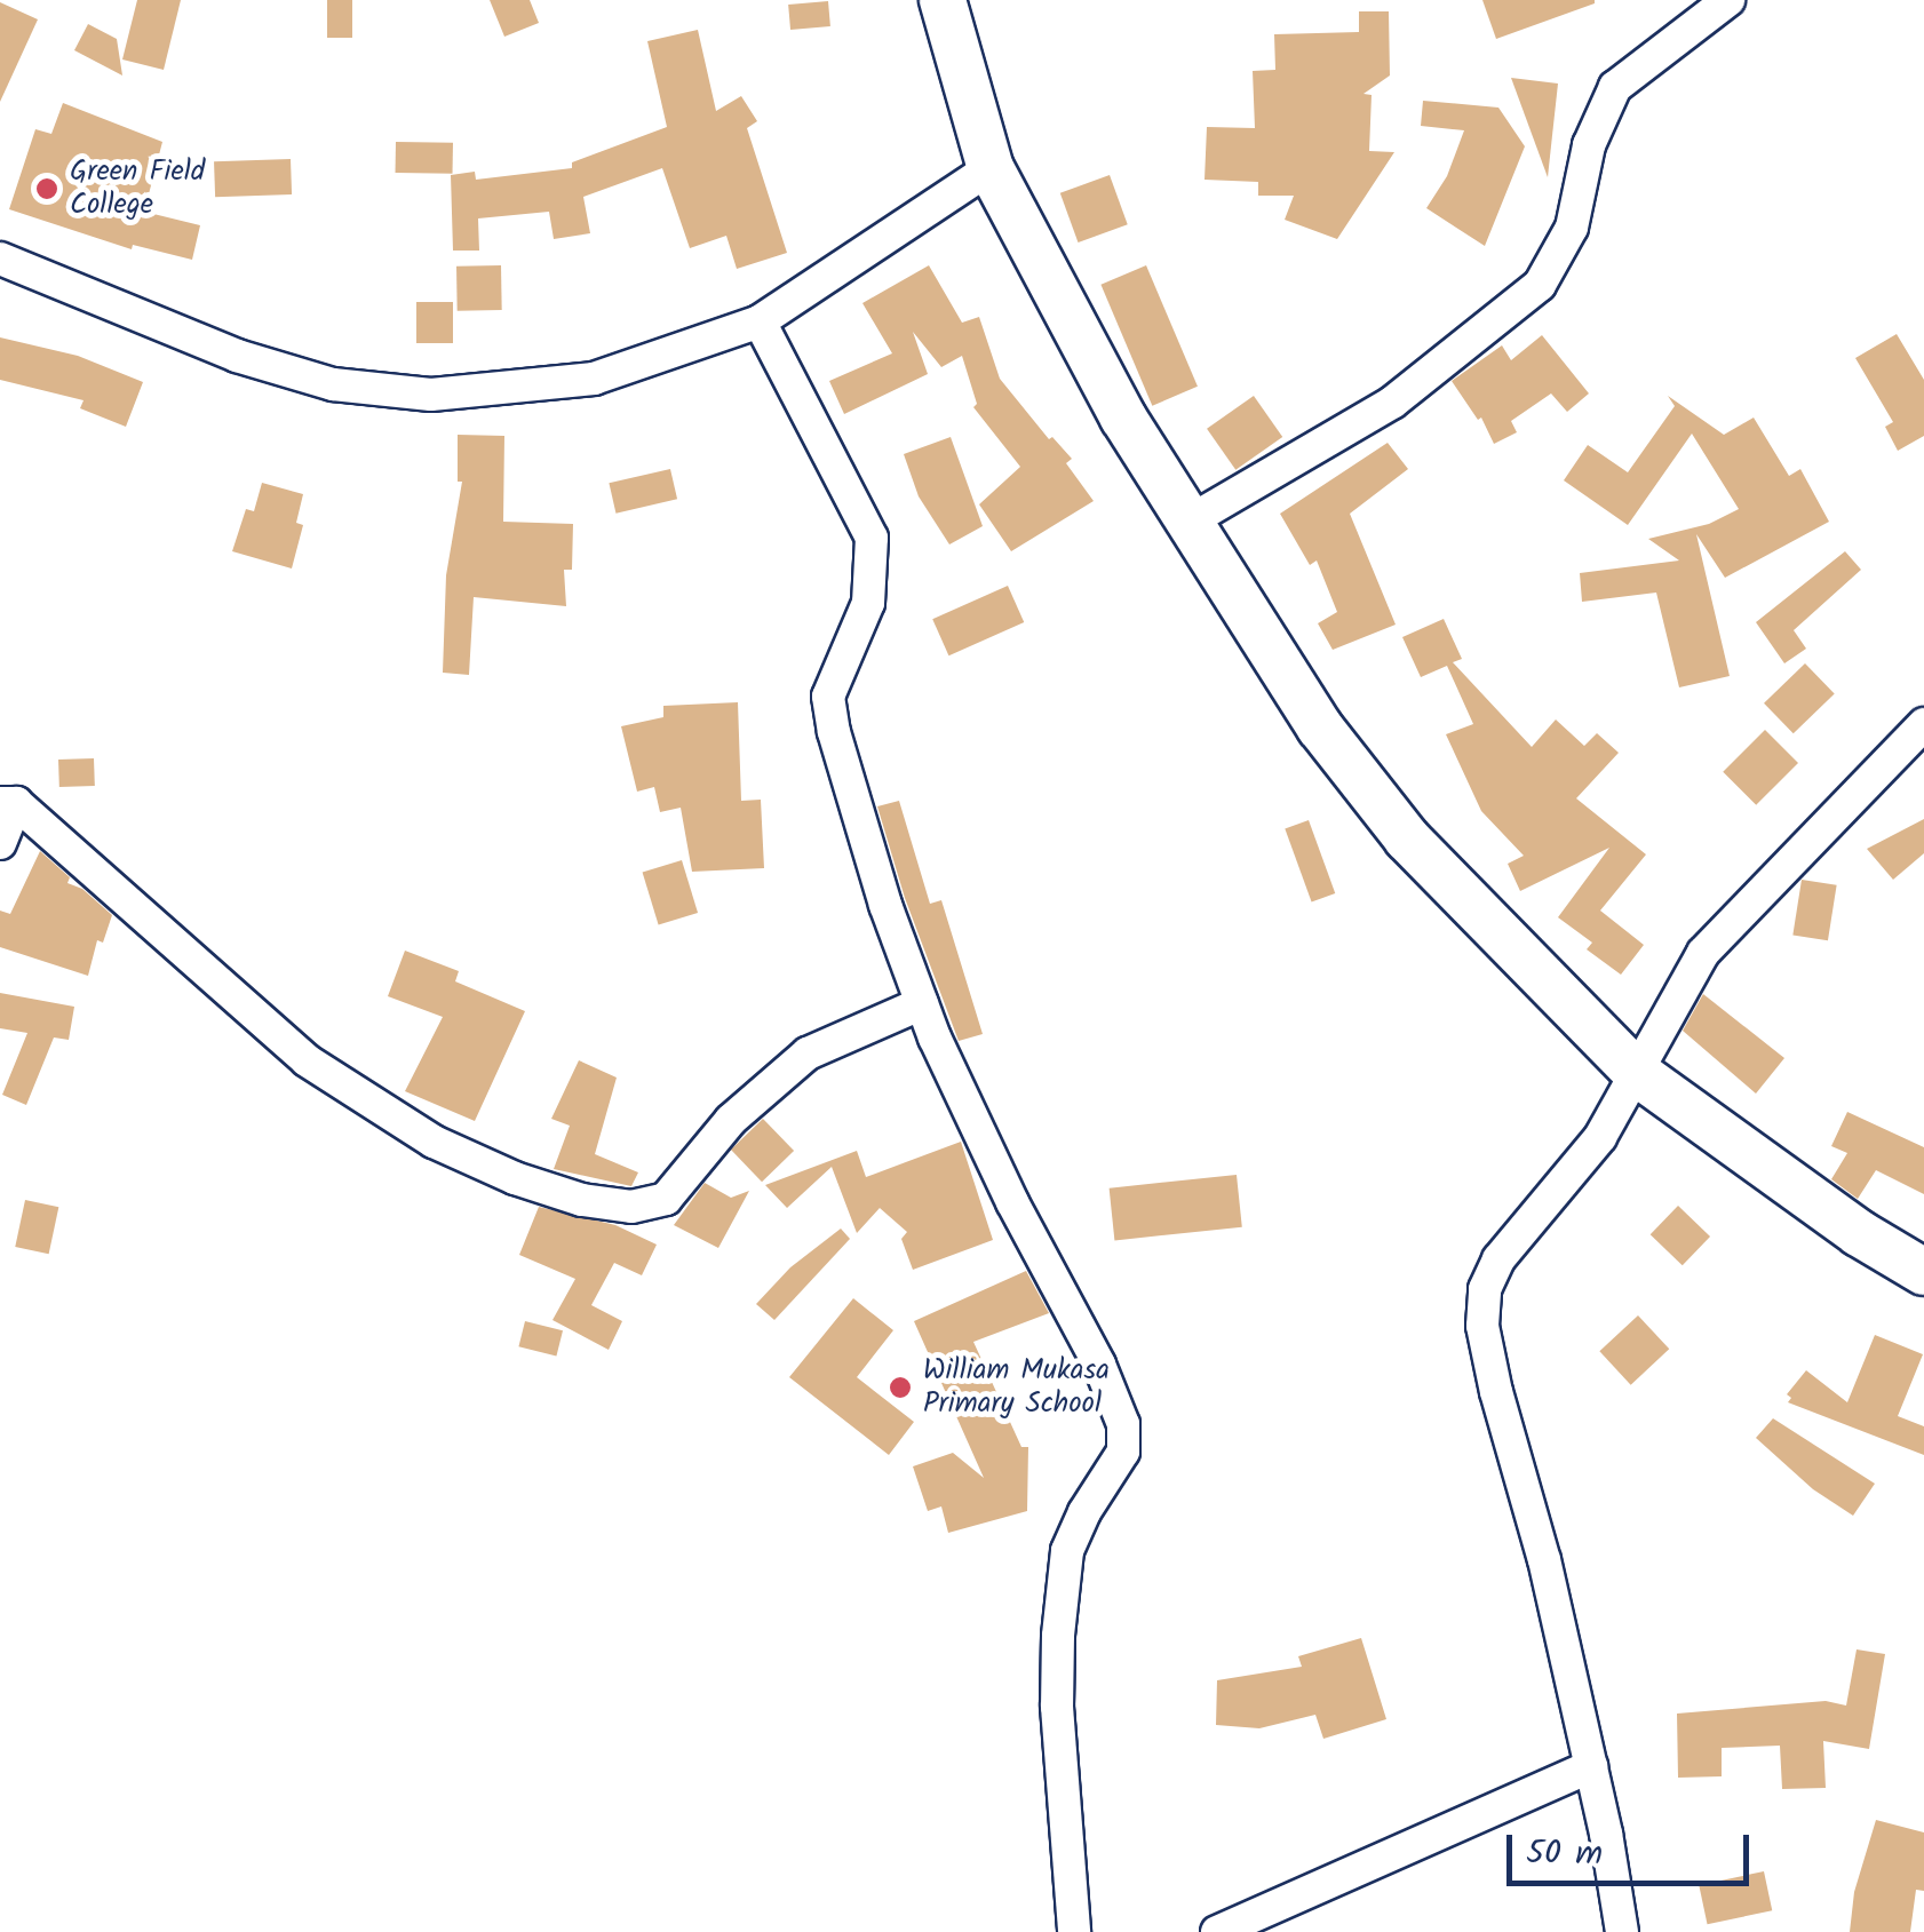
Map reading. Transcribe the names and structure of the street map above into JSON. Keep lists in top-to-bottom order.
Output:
{
  "places": ["Green Field College", "William Mukasa Primary School"],
  "scale_bar": "50 m"
}
